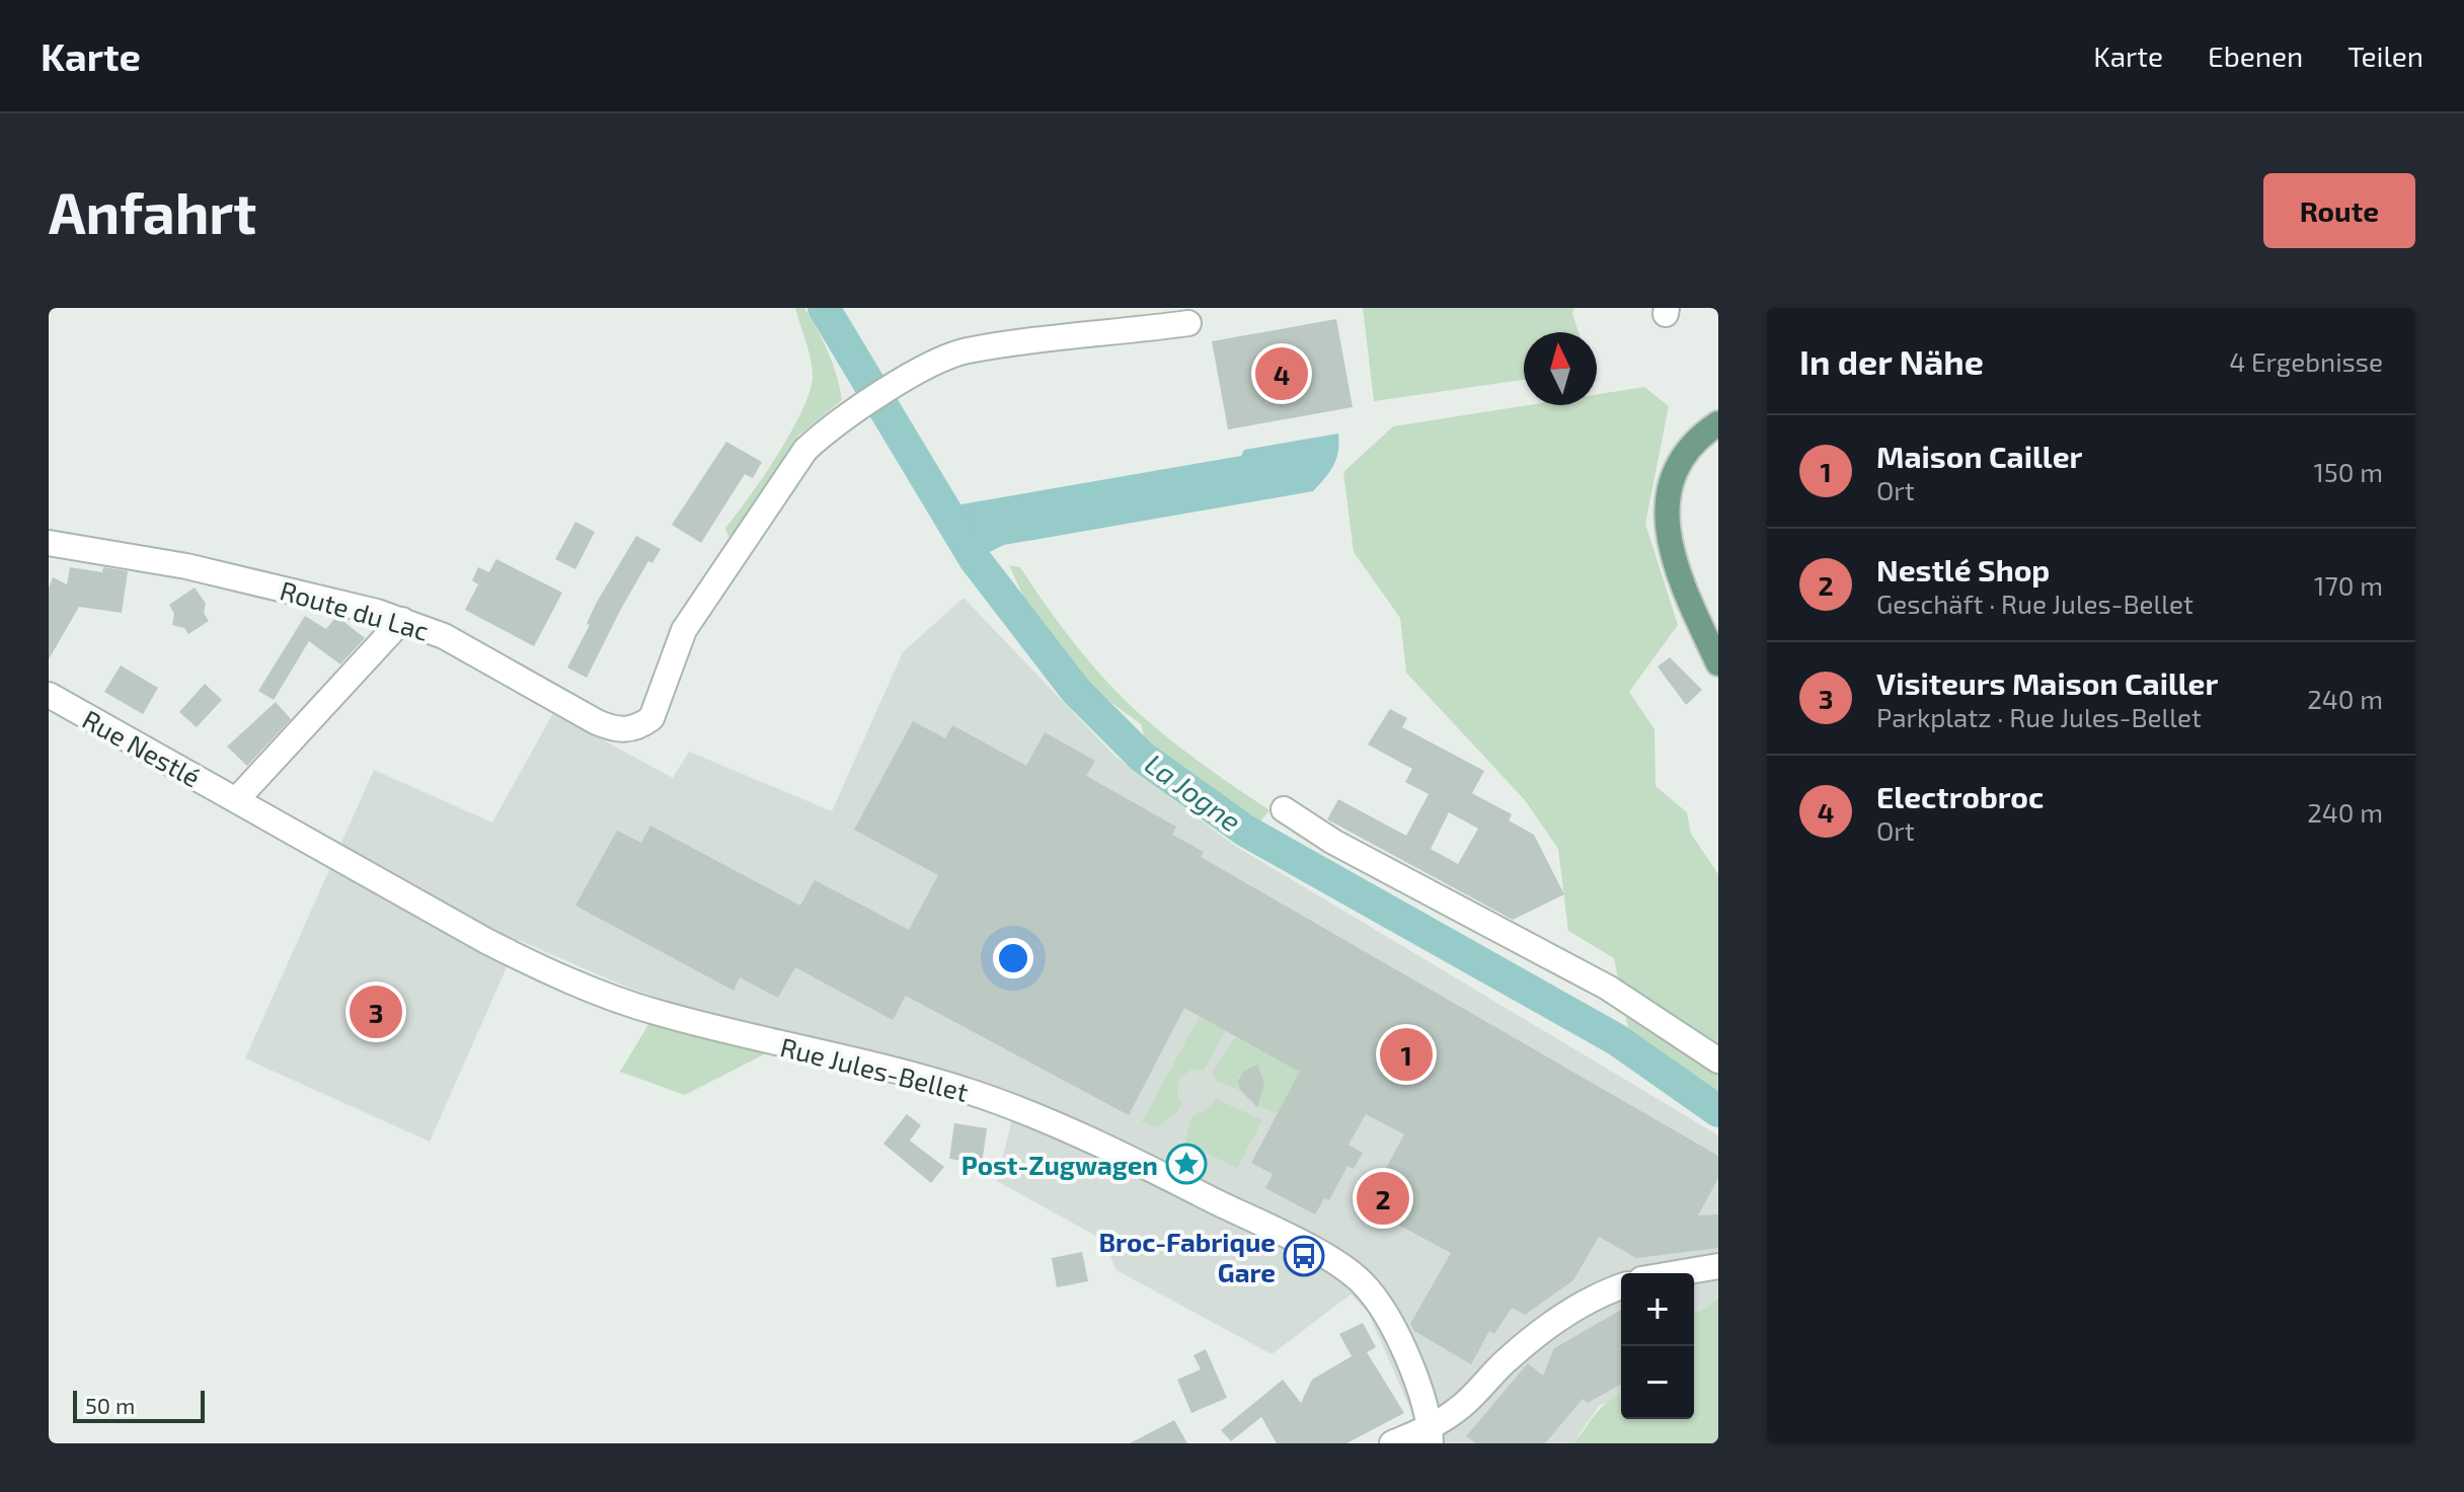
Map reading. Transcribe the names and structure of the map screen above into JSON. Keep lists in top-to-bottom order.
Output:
{
  "streets": {
    "street": ["Route du Lac", "Rue Nestlé", "Rue Jules-Bellet"]
  },
  "crossings": [
    ["Rue Nestlé", "Rue Jules-Bellet"]
  ],
  "water": ["La Jogne"],
  "places": {
    "place": ["Post-Zugwagen"],
    "bus stop": ["Broc-Fabrique Gare"]
  },
  "scale_bar": "50 m",
  "north": "top",
  "page": {
    "header": "Karte",
    "nav": ["Karte", "Ebenen", "Teilen"],
    "buttons": "Route",
    "title": "Anfahrt",
    "heading": ["In der Nähe", "4 Ergebnisse"],
    "pins": [
      "4",
      "3",
      "1",
      "2"
    ],
    "list": [
      {
        "mark": "1",
        "name": "Maison Cailler",
        "note": "Ort",
        "value": "150 m"
      },
      {
        "mark": "2",
        "name": "Nestlé Shop",
        "note": "Geschäft · Rue Jules-Bellet",
        "value": "170 m"
      },
      {
        "mark": "3",
        "name": "Visiteurs Maison Cailler",
        "note": "Parkplatz · Rue Jules-Bellet",
        "value": "240 m"
      },
      {
        "mark": "4",
        "name": "Electrobroc",
        "note": "Ort",
        "value": "240 m"
      }
    ],
    "map_buttons": ["+", "−"],
    "scale": "50 m"
  }
}
